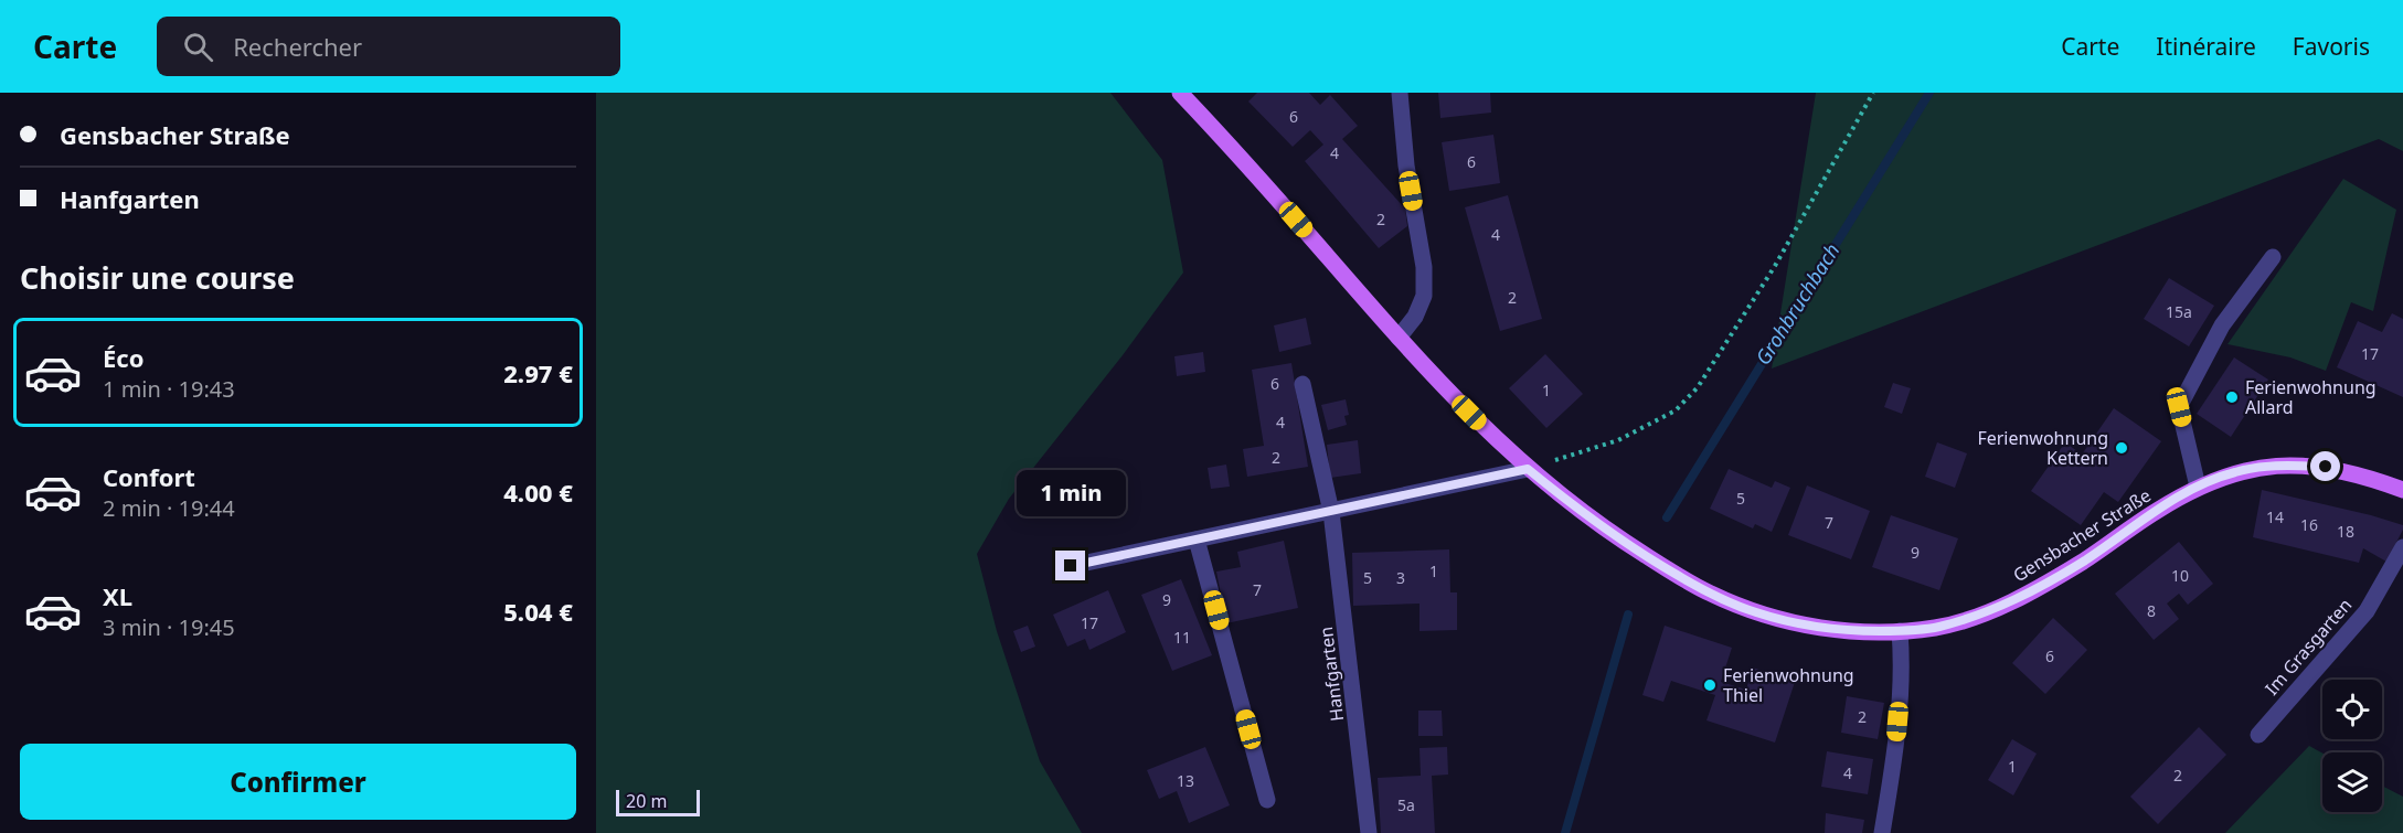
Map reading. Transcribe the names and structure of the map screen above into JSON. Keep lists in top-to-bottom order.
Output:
{
  "streets": {
    "main road": ["Gensbacher Straße"],
    "street": ["Im Grasgarten", "Hanfgarten"]
  },
  "water": ["Grohbruchbach"],
  "places": ["Ferienwohnung Allard", "Ferienwohnung Kettern", "Ferienwohnung Thiel"],
  "house_numbers": [
    "6",
    "4",
    "6",
    "2",
    "4",
    "2",
    "15a",
    "17",
    "6",
    "1",
    "4",
    "2",
    "5",
    "14",
    "7",
    "16",
    "18",
    "9",
    "1",
    "10",
    "5",
    "3",
    "7",
    "9",
    "8",
    "17",
    "11",
    "6",
    "2",
    "1",
    "4",
    "2",
    "13",
    "5a"
  ],
  "scale_bar": "20 m",
  "page": {
    "header": "Carte",
    "search": "Rechercher",
    "nav": ["Carte", "Itinéraire", "Favoris"],
    "banner": ["Gensbacher Straße", "Hanfgarten"],
    "heading": "Choisir une course",
    "list": [
      {
        "name": "Éco",
        "note": "1 min · 19:43",
        "value": "2.97 €"
      },
      {
        "name": "Confort",
        "note": "2 min · 19:44",
        "value": "4.00 €"
      },
      {
        "name": "XL",
        "note": "3 min · 19:45",
        "value": "5.04 €"
      }
    ],
    "bubble": "1 min",
    "buttons": "Confirmer",
    "scale": "20 m"
  }
}
